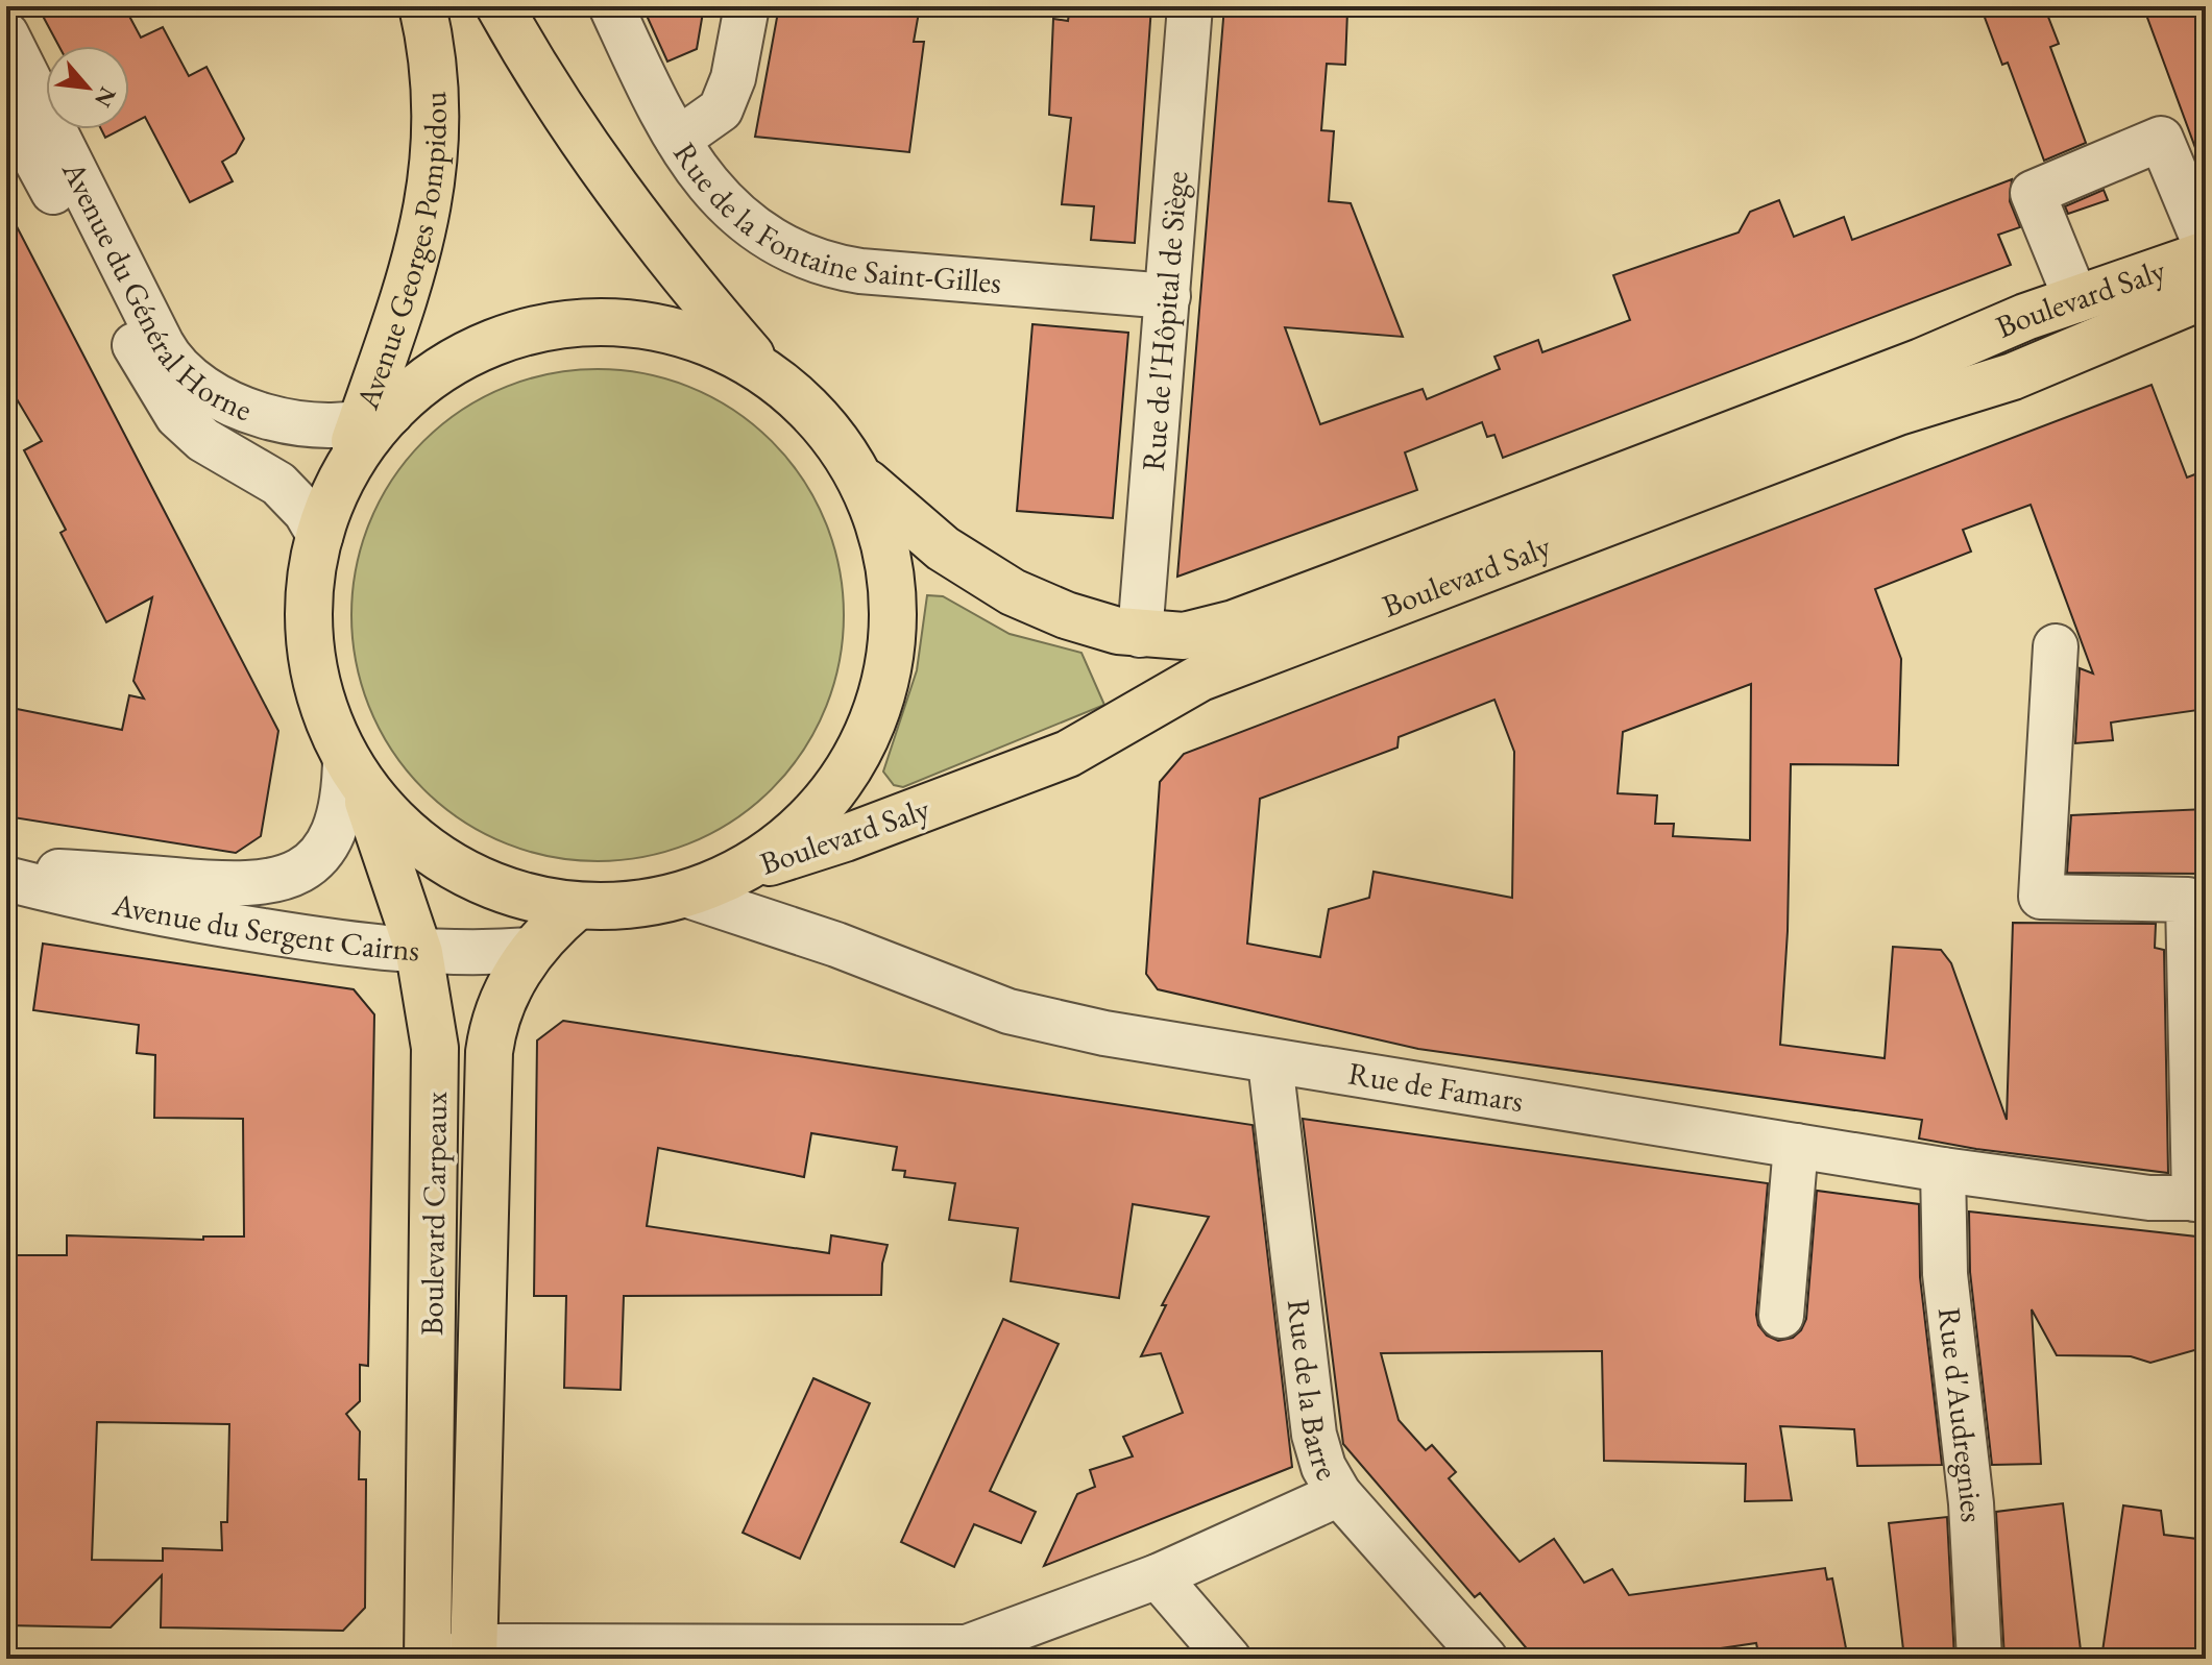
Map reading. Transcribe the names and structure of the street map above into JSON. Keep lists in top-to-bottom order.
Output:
{
  "streets": {
    "main road": ["Avenue Georges Pompidou", "Boulevard Saly", "Boulevard Carpeaux"],
    "street": [
      "Rue de la Fontaine Saint-Gilles",
      "Avenue du Général Horne",
      "Rue de l'Hôpital de Siège",
      "Avenue du Sergent Cairns",
      "Rue de Famars",
      "Rue de la Barre",
      "Rue d'Audregnies"
    ]
  },
  "crossings": [
    ["Rue de la Fontaine Saint-Gilles", "Rue de l'Hôpital de Siège"],
    ["Avenue Georges Pompidou", "Avenue du Général Horne"],
    ["Avenue Georges Pompidou", "Avenue du Sergent Cairns"],
    ["Avenue Georges Pompidou", "Boulevard Carpeaux"],
    ["Boulevard Saly", "Rue de l'Hôpital de Siège"],
    ["Avenue du Sergent Cairns", "Boulevard Carpeaux"],
    ["Rue de Famars", "Rue de la Barre"],
    ["Rue de Famars", "Rue d'Audregnies"]
  ],
  "north": "bottom right"
}
